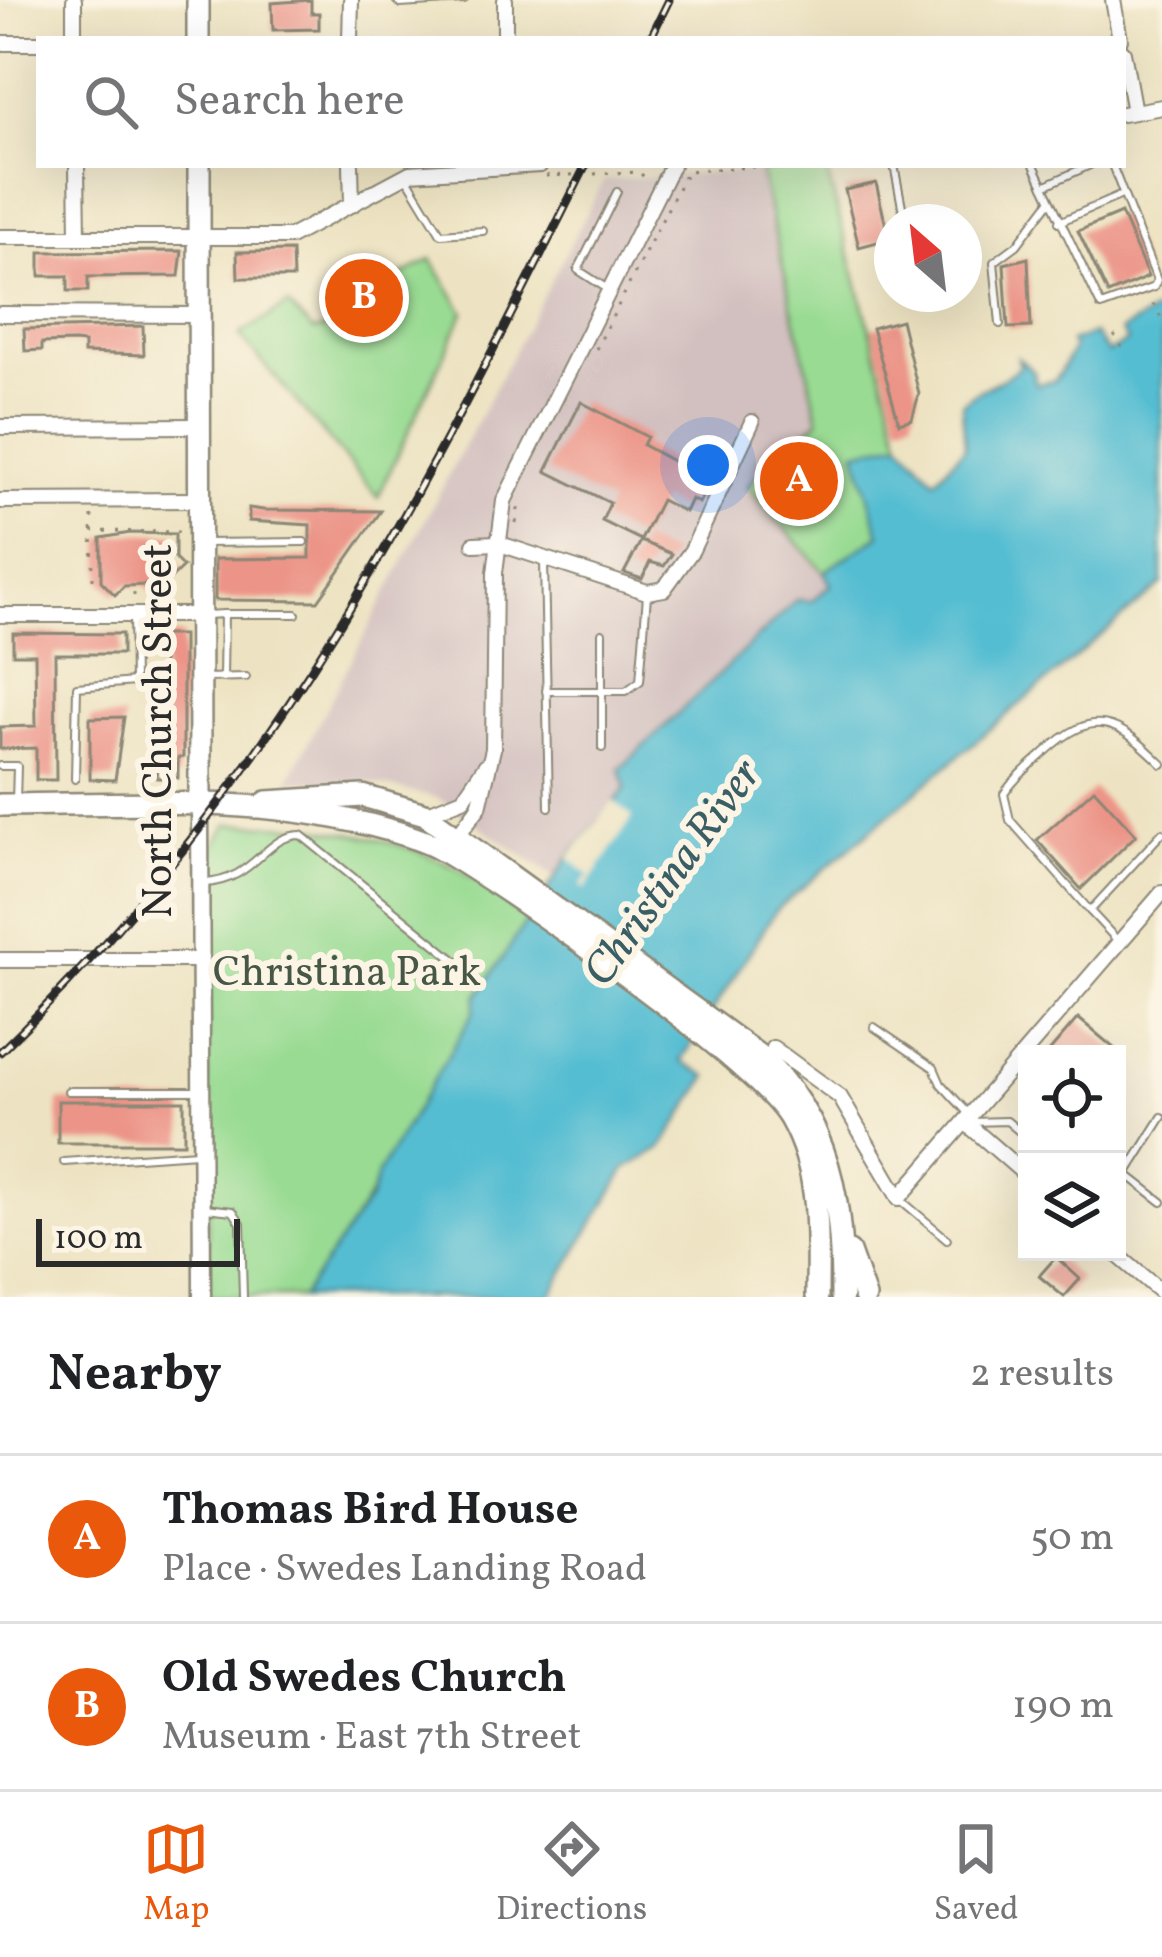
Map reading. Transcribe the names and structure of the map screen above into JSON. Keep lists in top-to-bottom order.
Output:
{
  "streets": {
    "main road": ["North Church Street"]
  },
  "water": ["Christina River"],
  "parks": ["Christina Park"],
  "scale_bar": "100 m",
  "north": "top left",
  "page": {
    "search": "Search here",
    "pins": ["B", "A"],
    "scale": "100 m",
    "heading": ["Nearby", "2 results"],
    "list": [
      {
        "mark": "A",
        "name": "Thomas Bird House",
        "note": "Place · Swedes Landing Road",
        "value": "50 m"
      },
      {
        "mark": "B",
        "name": "Old Swedes Church",
        "note": "Museum · East 7th Street",
        "value": "190 m"
      }
    ],
    "nav": ["Map", "Directions", "Saved"]
  }
}
